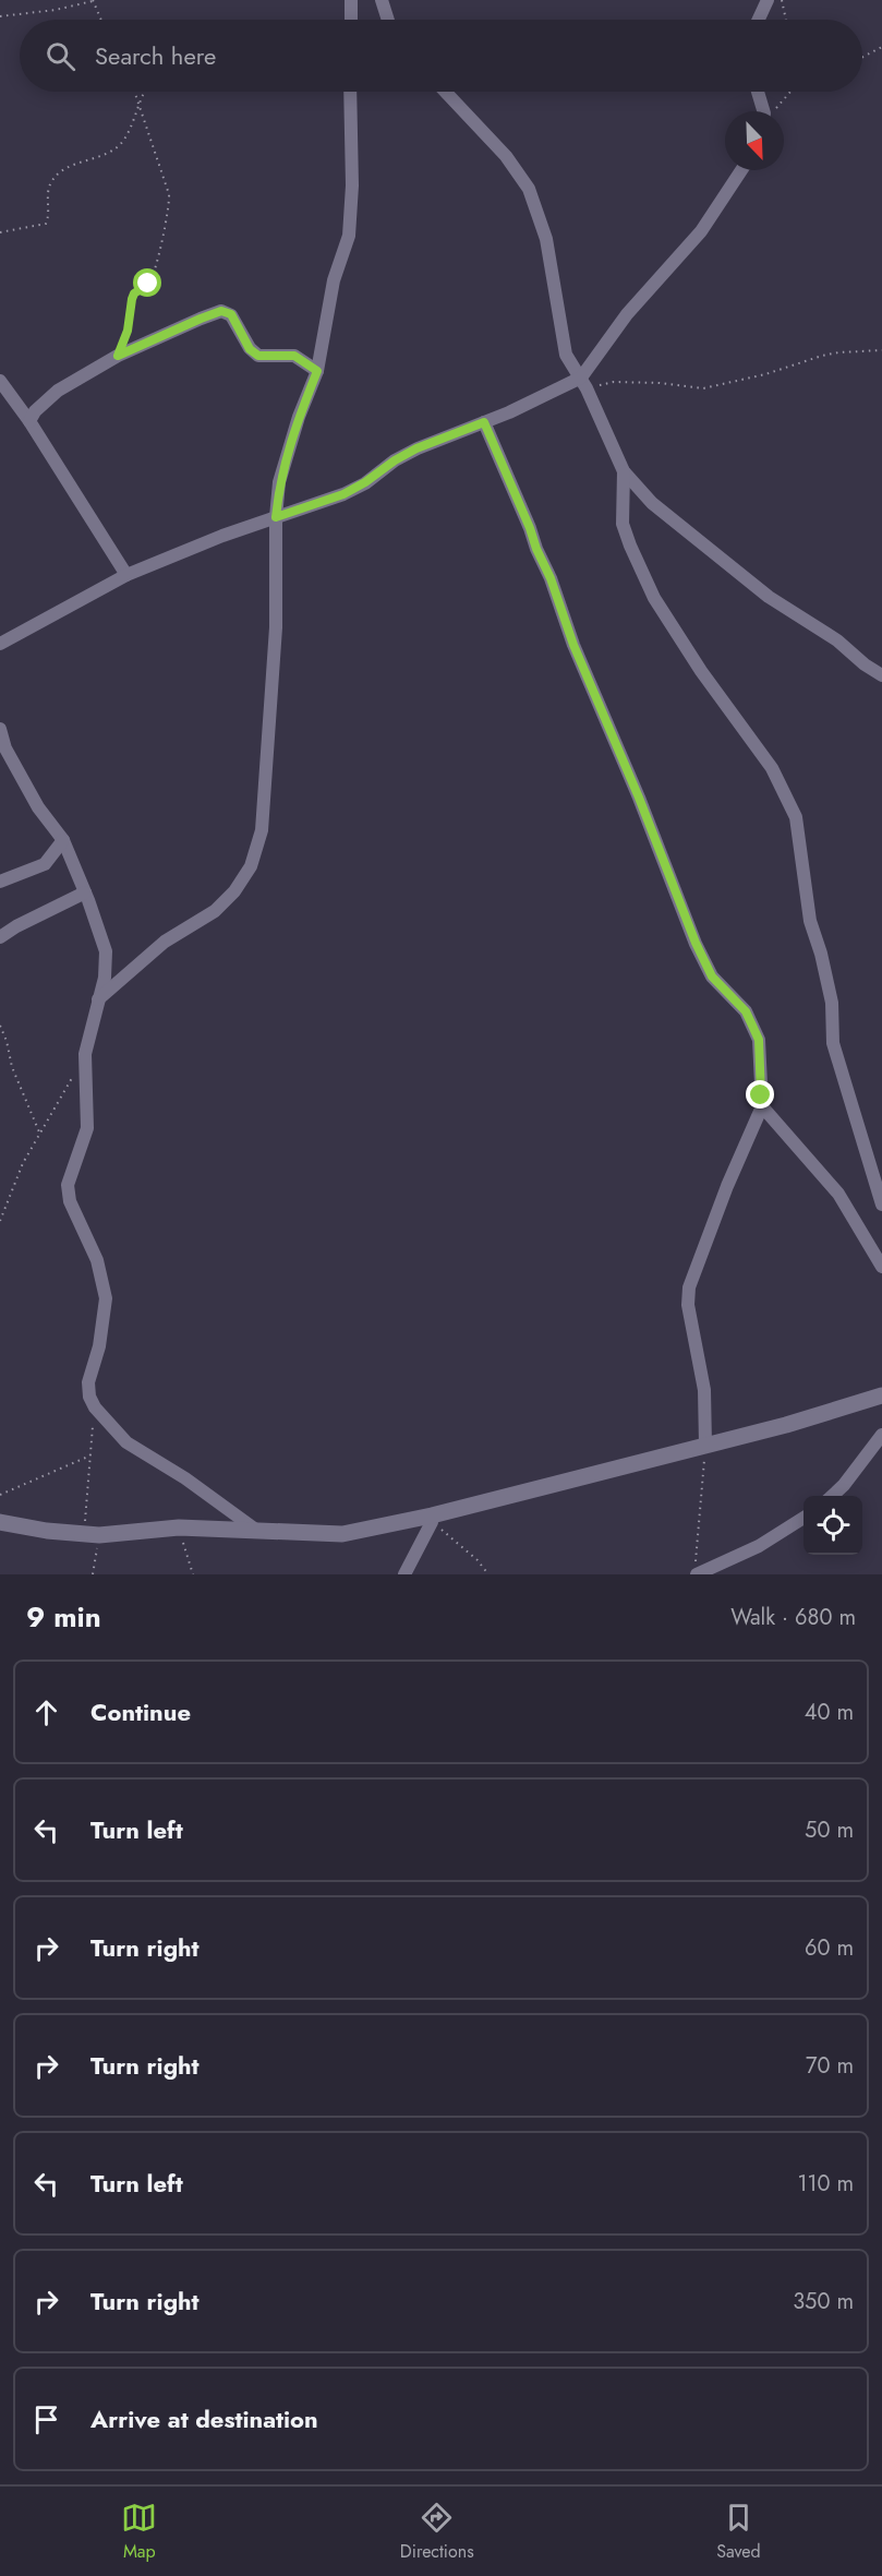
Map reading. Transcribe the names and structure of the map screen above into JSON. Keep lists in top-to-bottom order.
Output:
{
  "north": "bottom right",
  "page": {
    "search": "Search here",
    "heading": ["9 min", "Walk · 680 m"],
    "list": [
      ["Continue", "40 m"],
      ["Turn left", "50 m"],
      ["Turn right", "60 m"],
      ["Turn right", "70 m"],
      ["Turn left", "110 m"],
      ["Turn right", "350 m"],
      "Arrive at destination"
    ],
    "nav": ["Map", "Directions", "Saved"]
  }
}
